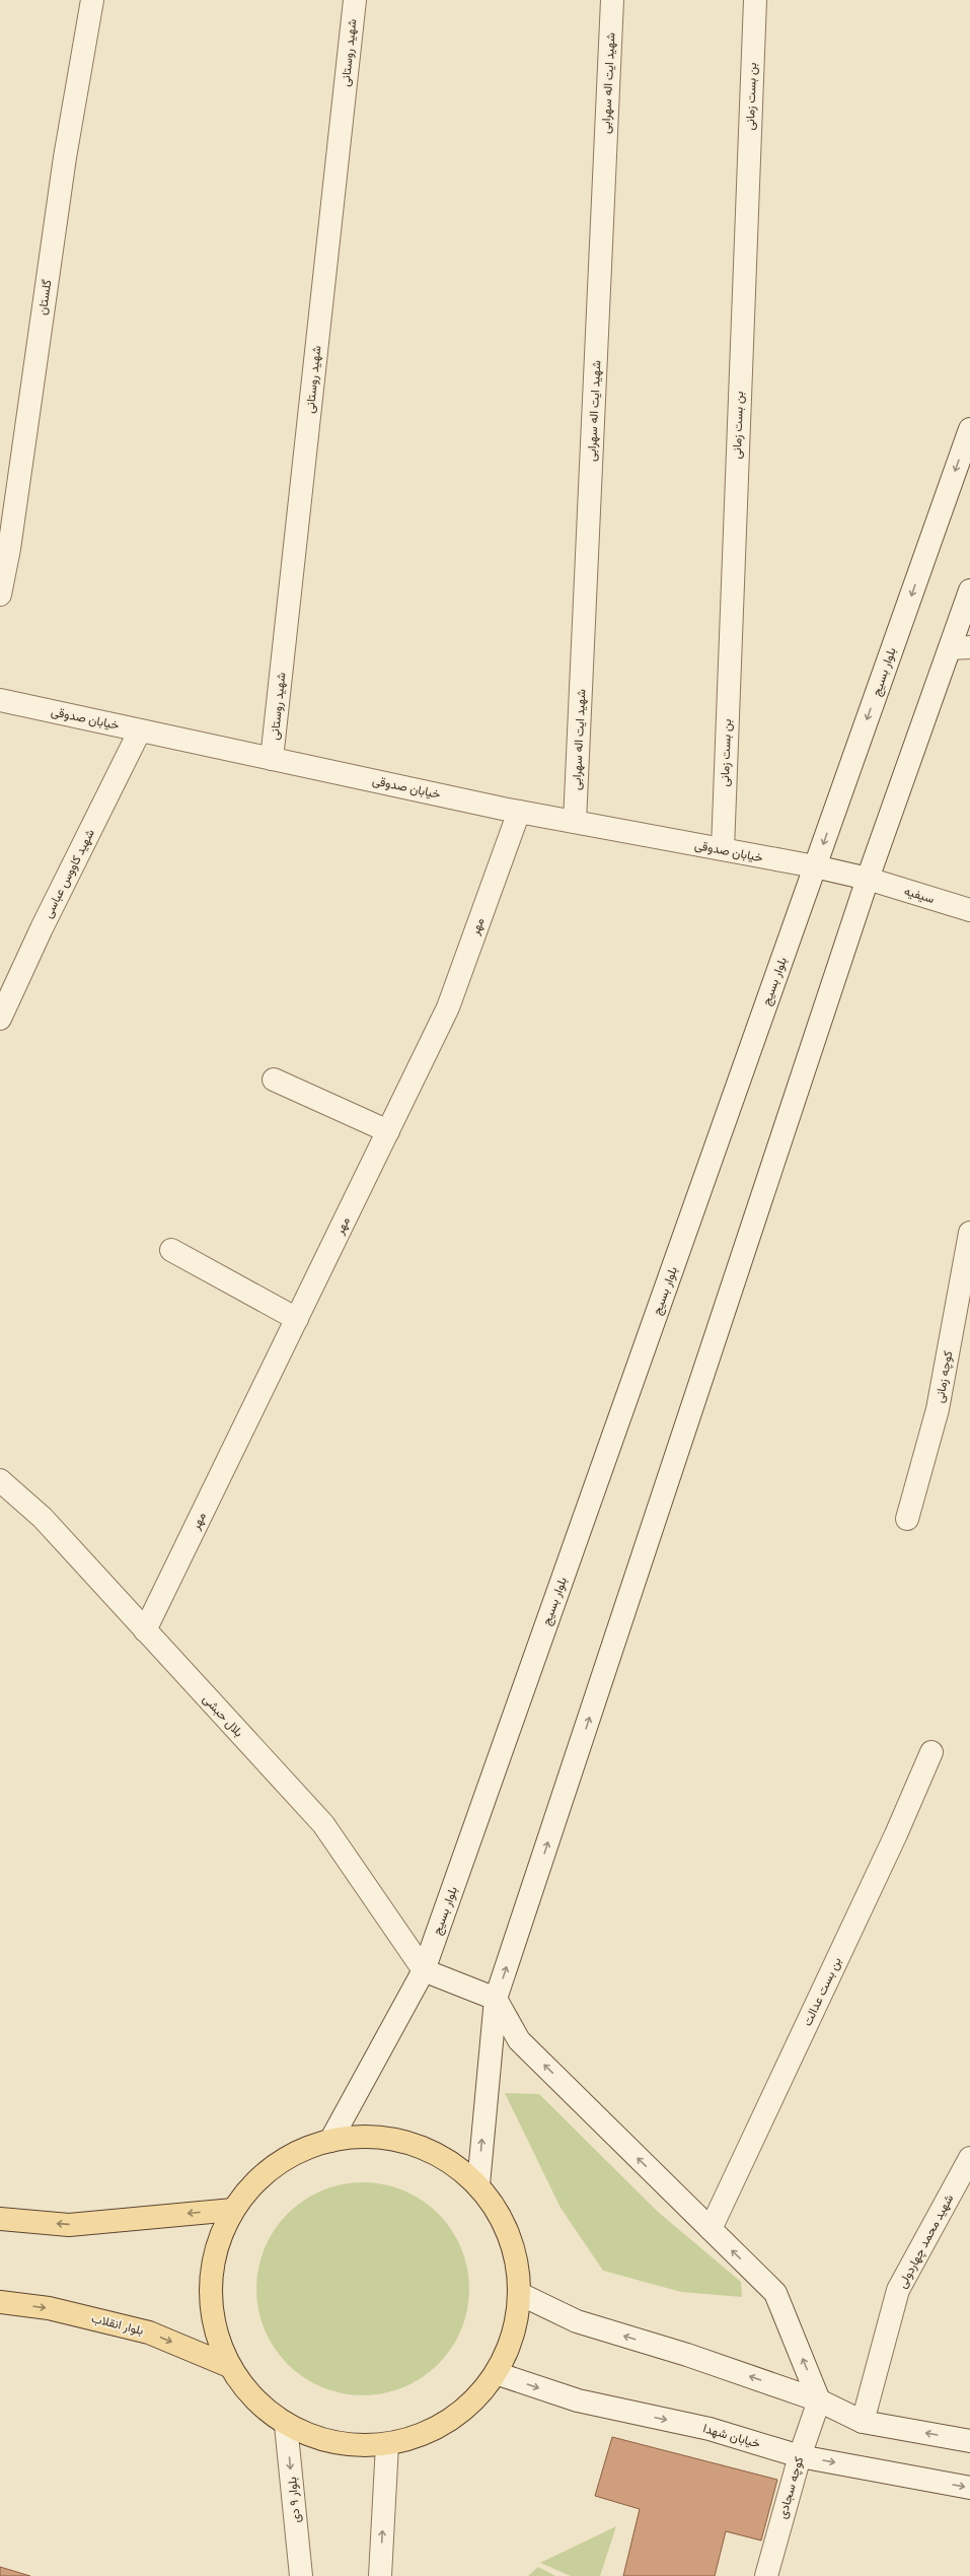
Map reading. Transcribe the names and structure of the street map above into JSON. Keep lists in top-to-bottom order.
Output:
{
  "streets": {
    "main road": ["بلوار انقلاب"],
    "street": [
      "شهید روستانی",
      "شهید ایت اله سهرابی",
      "بن بست زمانی",
      "گلستان",
      "بلوار بسیج",
      "خیابان صدوقی",
      "شهید کاووس عباسی",
      "سیفیه",
      "مهر",
      "کوچه زمانی",
      "بلال حبشی",
      "بن بست عدالت",
      "شهید محمد چهاردولی",
      "خیابان شهدا",
      "کوچه سجادی",
      "بلوار ۹ دی"
    ]
  },
  "crossings": [
    ["شهید روستانی", "خیابان صدوقی"],
    ["شهید ایت اله سهرابی", "خیابان صدوقی"],
    ["بن بست زمانی", "خیابان صدوقی"],
    ["بلوار بسیج", "خیابان صدوقی"],
    ["بلوار بسیج", "بلال حبشی"],
    ["خیابان صدوقی", "شهید کاووس عباسی"],
    ["خیابان صدوقی", "سیفیه"],
    ["خیابان صدوقی", "مهر"],
    ["مهر", "بلال حبشی"],
    ["خیابان شهدا", "کوچه سجادی"]
  ]
}
